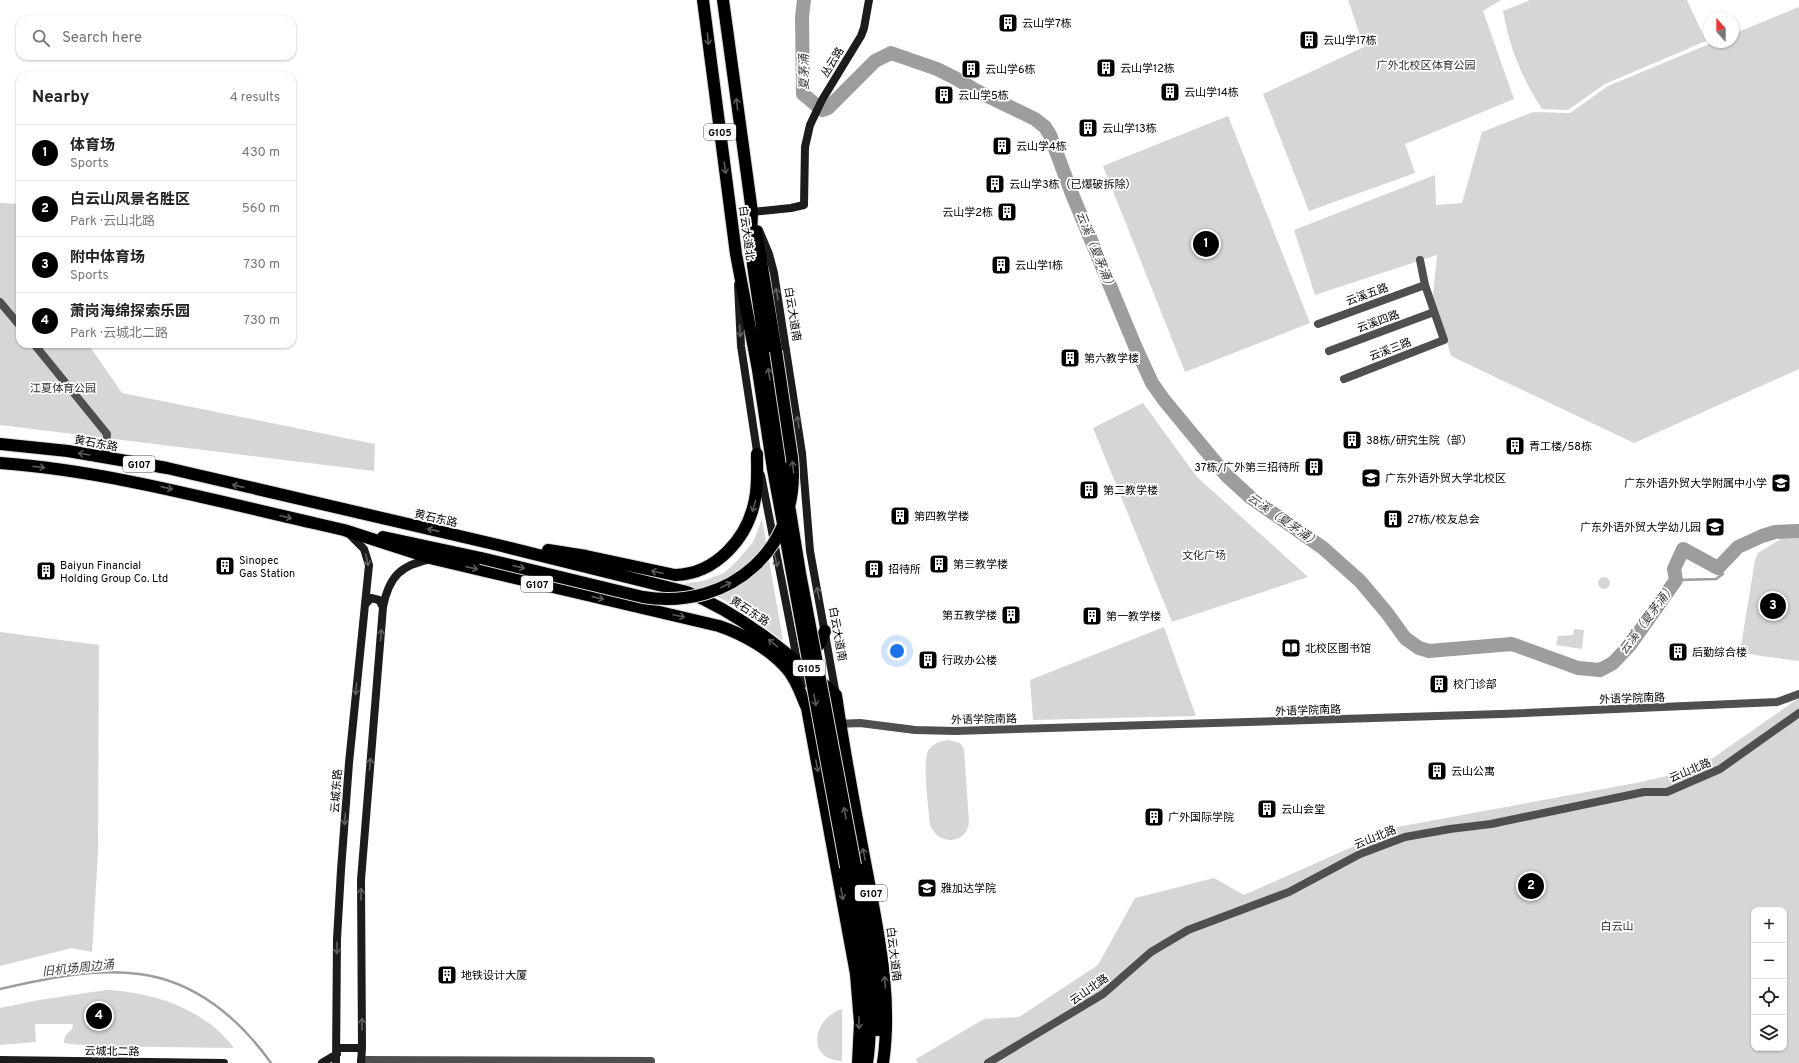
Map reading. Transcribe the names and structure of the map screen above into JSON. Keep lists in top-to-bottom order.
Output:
{
  "streets": {
    "highway": [
      "G105",
      "白云大道北",
      "白云大道南",
      "黄石东路",
      "G107"
    ],
    "main road": ["丛云路", "云城东路", "云城北二路"],
    "street": [
      "云溪五路",
      "云溪四路",
      "云溪三路",
      "外语学院南路",
      "云山北路"
    ]
  },
  "crossings": [
    ["丛云路", "白云大道北"],
    ["丛云路", "白云大道南"],
    ["白云大道北", "白云大道南"],
    ["白云大道南", "黄石东路"],
    ["白云大道南", "外语学院南路"],
    ["云溪四路", "云溪三路"],
    ["G107", "外语学院南路"],
    ["G107", "云城东路"]
  ],
  "water": ["夏茅涌", "云溪（夏茅涌）", "旧机场周边涌"],
  "parks": [
    "广外北校区体育公园",
    "江夏体育公园",
    "文化广场",
    "白云山"
  ],
  "places": {
    "building": [
      "云山学7栋",
      "云山学17栋",
      "云山学12栋",
      "云山学6栋",
      "云山学14栋",
      "云山学5栋",
      "云山学13栋",
      "云山学4栋",
      "云山学3栋（已爆破拆除）",
      "云山学2栋",
      "云山学1栋",
      "第六教学楼",
      "38栋/研究生院（部）",
      "青工楼/58栋",
      "37栋/广外第三招待所",
      "第二教学楼",
      "第四教学楼",
      "27栋/校友总会",
      "第三教学楼",
      "Sinopec Gas Station",
      "招待所",
      "Baiyun Financial Holding Group Co. Ltd",
      "第五教学楼",
      "第一教学楼",
      "后勤综合楼",
      "行政办公楼",
      "校门诊部",
      "云山公寓",
      "云山会堂",
      "广外国际学院",
      "地铁设计大厦"
    ],
    "school or university": [
      "广东外语外贸大学北校区",
      "广东外语外贸大学附属中小学",
      "广东外语外贸大学幼儿园",
      "雅加达学院"
    ],
    "library": ["北校区图书馆"]
  },
  "north": "top",
  "page": {
    "search": "Search here",
    "heading": ["Nearby", "4 results"],
    "list": [
      {
        "mark": "1",
        "name": "体育场",
        "note": "Sports",
        "value": "430 m"
      },
      {
        "mark": "2",
        "name": "白云山风景名胜区",
        "note": "Park · 云山北路",
        "value": "560 m"
      },
      {
        "mark": "3",
        "name": "附中体育场",
        "note": "Sports",
        "value": "730 m"
      },
      {
        "mark": "4",
        "name": "萧岗海绵探索乐园",
        "note": "Park · 云城北二路",
        "value": "730 m"
      }
    ],
    "pins": [
      "1",
      "3",
      "2",
      "4"
    ],
    "map_buttons": ["+", "−"]
  }
}
